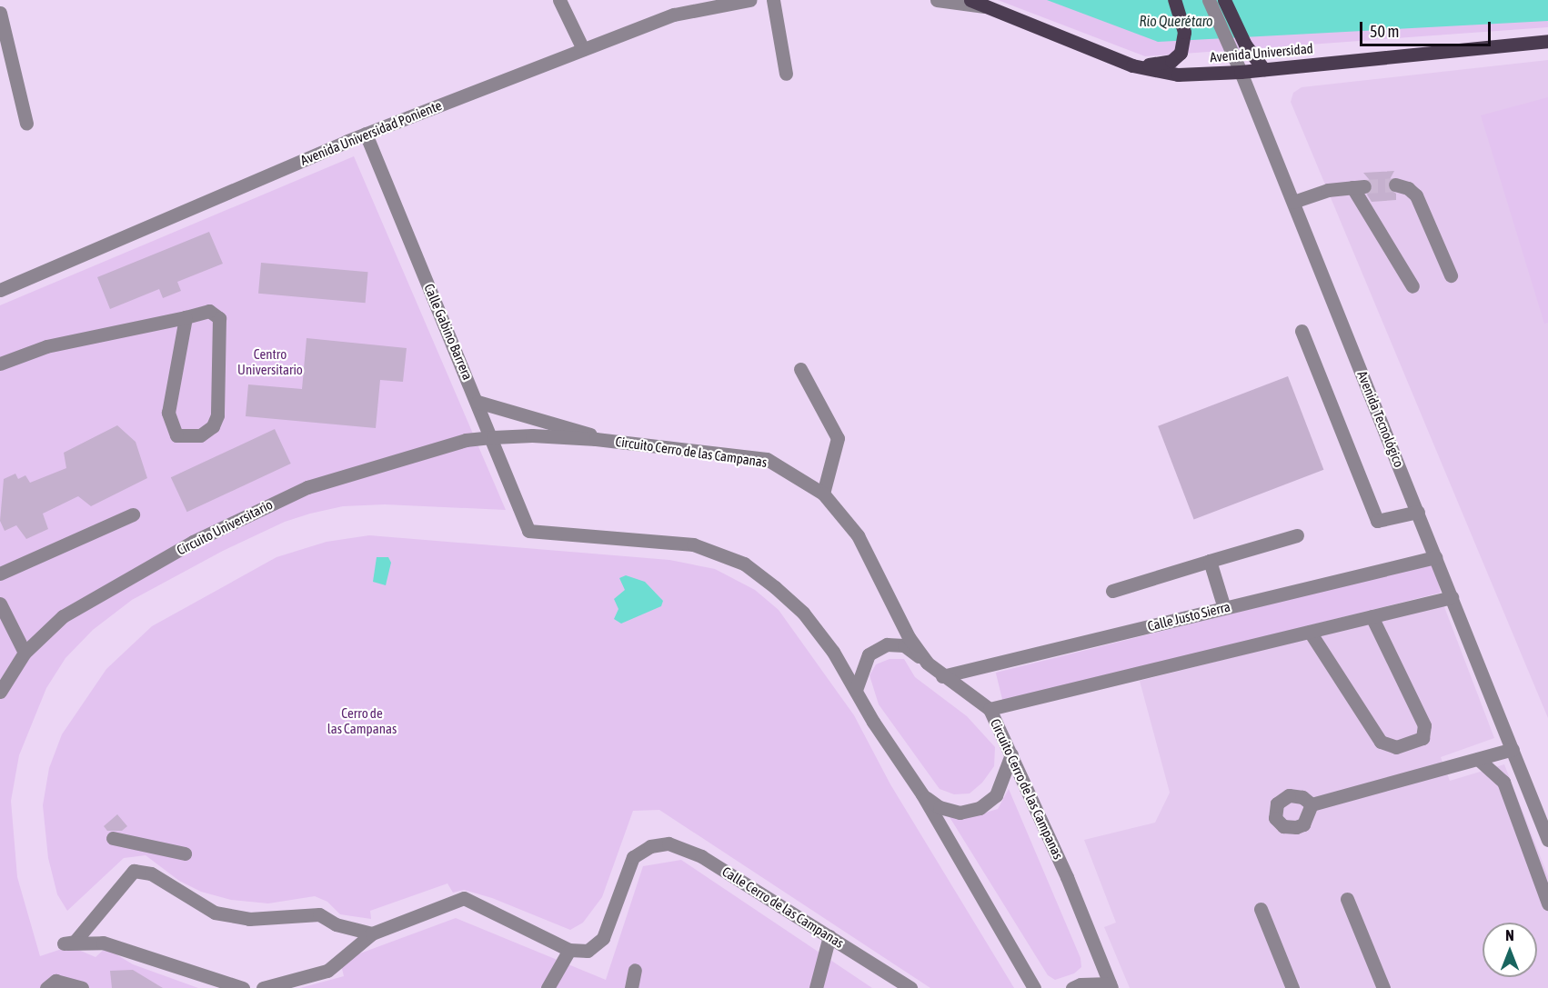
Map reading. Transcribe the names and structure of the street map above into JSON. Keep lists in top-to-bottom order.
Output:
{
  "streets": {
    "main road": ["Avenida Universidad"],
    "street": [
      "Avenida Universidad Poniente",
      "Calle Gabino Barrera",
      "Avenida Tecnológico",
      "Circuito Cerro de las Campanas",
      "Circuito Universitario",
      "Calle Justo Sierra",
      "Calle Cerro de las Campanas"
    ]
  },
  "crossings": [
    ["Avenida Universidad", "Avenida Tecnológico"],
    ["Avenida Universidad Poniente", "Calle Gabino Barrera"],
    ["Calle Gabino Barrera", "Circuito Cerro de las Campanas"],
    ["Calle Gabino Barrera", "Circuito Universitario"],
    ["Avenida Tecnológico", "Calle Justo Sierra"],
    ["Circuito Cerro de las Campanas", "Circuito Universitario"],
    ["Circuito Cerro de las Campanas", "Calle Justo Sierra"]
  ],
  "water": ["Rio Querétaro"],
  "parks": ["Centro Universitario", "Cerro de las Campanas"],
  "scale_bar": "50 m",
  "north": "top"
}
